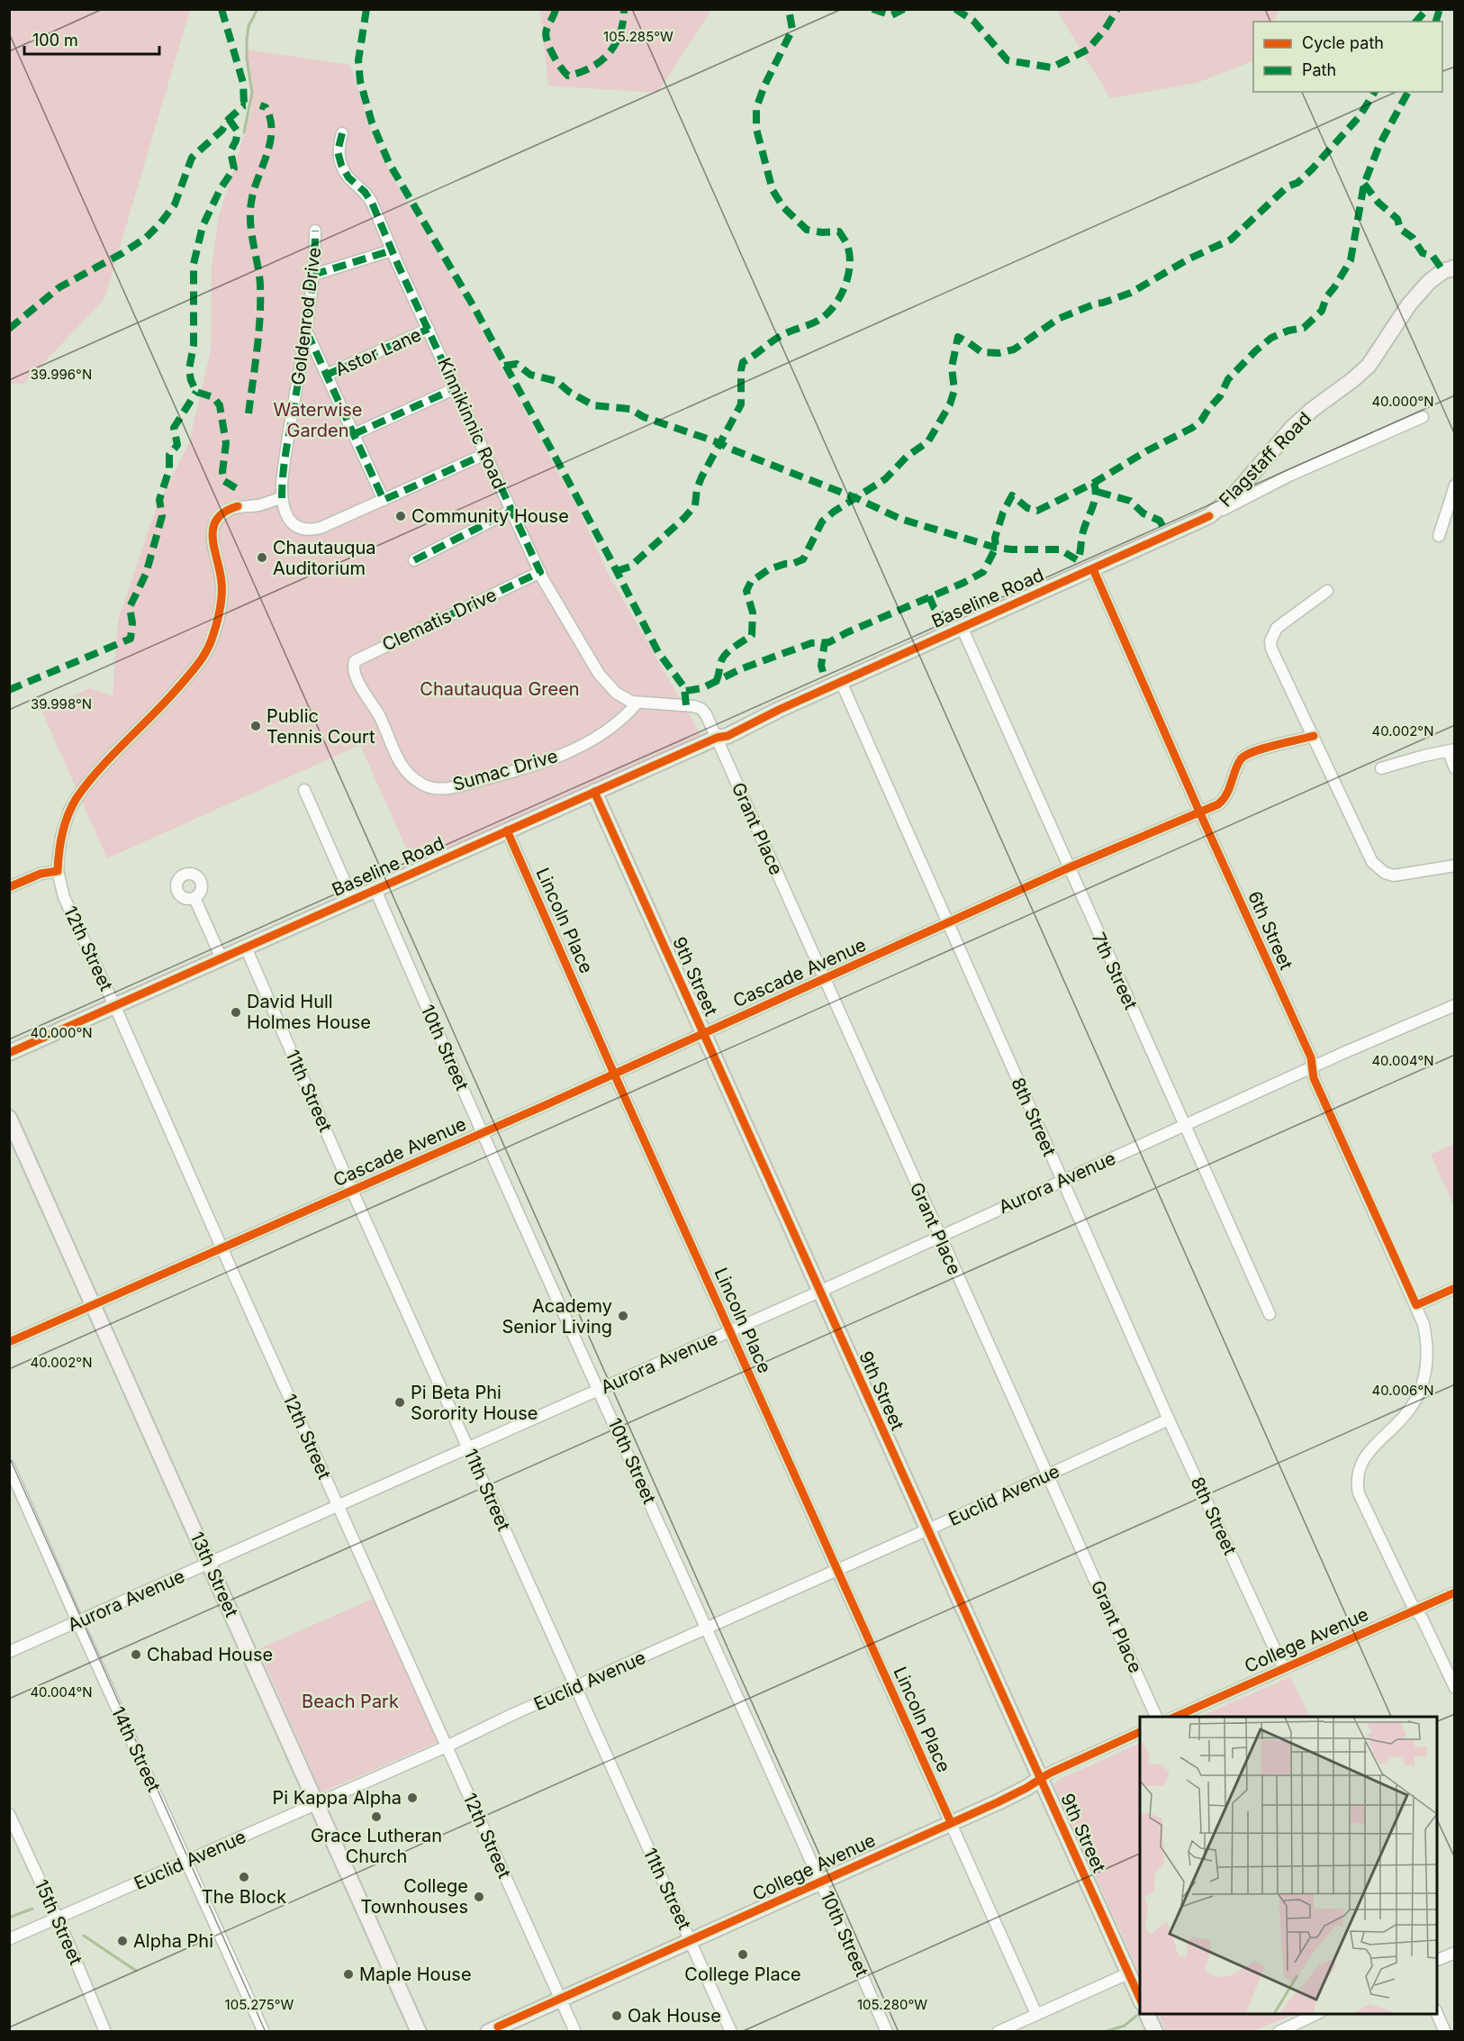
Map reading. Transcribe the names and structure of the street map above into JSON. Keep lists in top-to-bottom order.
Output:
{
  "streets": {
    "street": [
      "Goldenrod Drive",
      "Astor Lane",
      "Kinnikinnic Road",
      "Flagstaff Road",
      "Baseline Road",
      "Clematis Drive",
      "Sumac Drive",
      "Grant Place",
      "Lincoln Place",
      "6th Street",
      "12th Street",
      "7th Street",
      "Cascade Avenue",
      "9th Street",
      "10th Street",
      "11th Street",
      "8th Street",
      "Aurora Avenue",
      "Euclid Avenue",
      "13th Street",
      "College Avenue",
      "14th Street",
      "15th Street"
    ]
  },
  "crossings": [
    ["Goldenrod Drive", "12th Street"],
    ["Astor Lane", "Kinnikinnic Road"],
    ["Kinnikinnic Road", "Clematis Drive"],
    ["Kinnikinnic Road", "Sumac Drive"],
    ["Flagstaff Road", "Baseline Road"],
    ["Baseline Road", "Grant Place"],
    ["Baseline Road", "Lincoln Place"],
    ["Baseline Road", "6th Street"],
    ["Baseline Road", "12th Street"],
    ["Baseline Road", "7th Street"],
    ["Baseline Road", "9th Street"],
    ["Baseline Road", "10th Street"],
    ["Baseline Road", "11th Street"],
    ["Baseline Road", "8th Street"],
    ["Clematis Drive", "Sumac Drive"],
    ["Grant Place", "Cascade Avenue"],
    ["Grant Place", "Aurora Avenue"],
    ["Grant Place", "Euclid Avenue"],
    ["Lincoln Place", "Cascade Avenue"],
    ["Lincoln Place", "Aurora Avenue"],
    ["Lincoln Place", "Euclid Avenue"],
    ["Lincoln Place", "College Avenue"],
    ["6th Street", "Cascade Avenue"],
    ["6th Street", "Aurora Avenue"],
    ["6th Street", "College Avenue"],
    ["12th Street", "Cascade Avenue"],
    ["12th Street", "Aurora Avenue"],
    ["12th Street", "Euclid Avenue"],
    ["12th Street", "College Avenue"],
    ["7th Street", "Cascade Avenue"],
    ["7th Street", "Aurora Avenue"],
    ["Cascade Avenue", "9th Street"],
    ["Cascade Avenue", "10th Street"],
    ["Cascade Avenue", "11th Street"],
    ["Cascade Avenue", "8th Street"],
    ["Cascade Avenue", "13th Street"],
    ["9th Street", "Aurora Avenue"],
    ["9th Street", "Euclid Avenue"],
    ["9th Street", "College Avenue"],
    ["10th Street", "Aurora Avenue"],
    ["10th Street", "Euclid Avenue"],
    ["10th Street", "College Avenue"],
    ["11th Street", "Aurora Avenue"],
    ["11th Street", "Euclid Avenue"],
    ["11th Street", "College Avenue"],
    ["8th Street", "Aurora Avenue"],
    ["8th Street", "Euclid Avenue"],
    ["8th Street", "College Avenue"],
    ["Aurora Avenue", "13th Street"],
    ["Aurora Avenue", "14th Street"],
    ["Euclid Avenue", "13th Street"],
    ["Euclid Avenue", "14th Street"],
    ["Euclid Avenue", "15th Street"]
  ],
  "parks": ["Waterwise Garden", "Chautauqua Green", "Beach Park"],
  "places": [
    "Community House",
    "Chautauqua Auditorium",
    "Public Tennis Court",
    "David Hull Holmes House",
    "Academy Senior Living",
    "Pi Beta Phi Sorority House",
    "Chabad House",
    "Pi Kappa Alpha",
    "Grace Lutheran Church",
    "The Block",
    "College Townhouses",
    "Alpha Phi",
    "College Place",
    "Maple House",
    "Oak House"
  ],
  "legend": ["Cycle path", "Path"],
  "scale_bar": "100 m",
  "coordinates": [
    "105.285°W",
    "39.996°N",
    "40.000°N",
    "39.998°N",
    "40.002°N",
    "40.004°N",
    "40.006°N",
    "105.275°W",
    "105.280°W"
  ]
}
